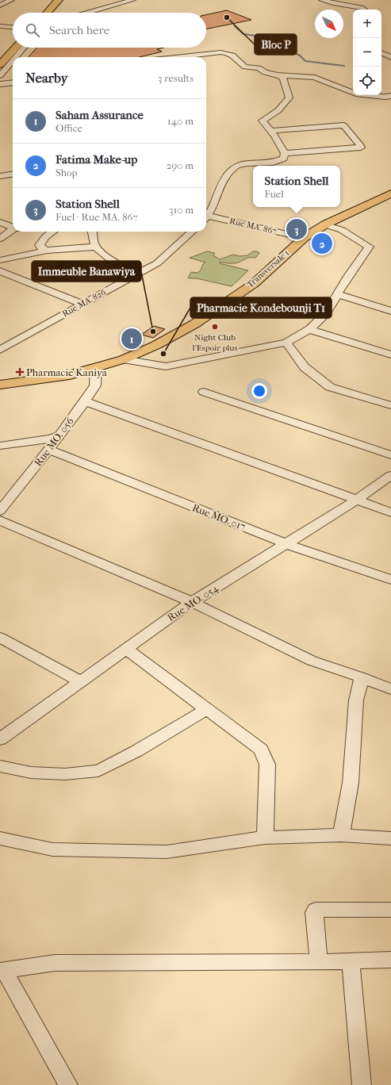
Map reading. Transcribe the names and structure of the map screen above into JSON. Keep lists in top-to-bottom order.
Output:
{
  "streets": {
    "main road": ["Transversale 1"],
    "street": [
      "Rue MA. 867",
      "Rue MA. 826",
      "Rue MO. 056",
      "Rue MO. 017",
      "Rue MO. 054"
    ]
  },
  "crossings": [
    ["Rue MA. 867", "Transversale 1"],
    ["Transversale 1", "Rue MO. 056"],
    ["Rue MO. 056", "Rue MO. 017"],
    ["Rue MO. 017", "Rue MO. 054"]
  ],
  "places": {
    "other": [
      "Bloc P",
      "Night Club l'Espoir plus",
      "Immeuble Banawiya",
      "Pharmacie Kondebounji T1"
    ],
    "health": ["Pharmacie Kaniya"]
  },
  "north": "bottom right",
  "page": {
    "map_buttons": ["+", "−"],
    "search": "Search here",
    "heading": ["Nearby", "3 results"],
    "list": [
      {
        "mark": "1",
        "name": "Saham Assurance",
        "note": "Office",
        "value": "140 m"
      },
      {
        "mark": "2",
        "name": "Fatima Make-up",
        "note": "Shop",
        "value": "290 m"
      },
      {
        "mark": "3",
        "name": "Station Shell",
        "note": "Fuel · Rue MA. 867",
        "value": "310 m"
      }
    ],
    "popup": ["Station Shell", "Fuel"],
    "pins": ["3", "2", "1"]
  }
}
